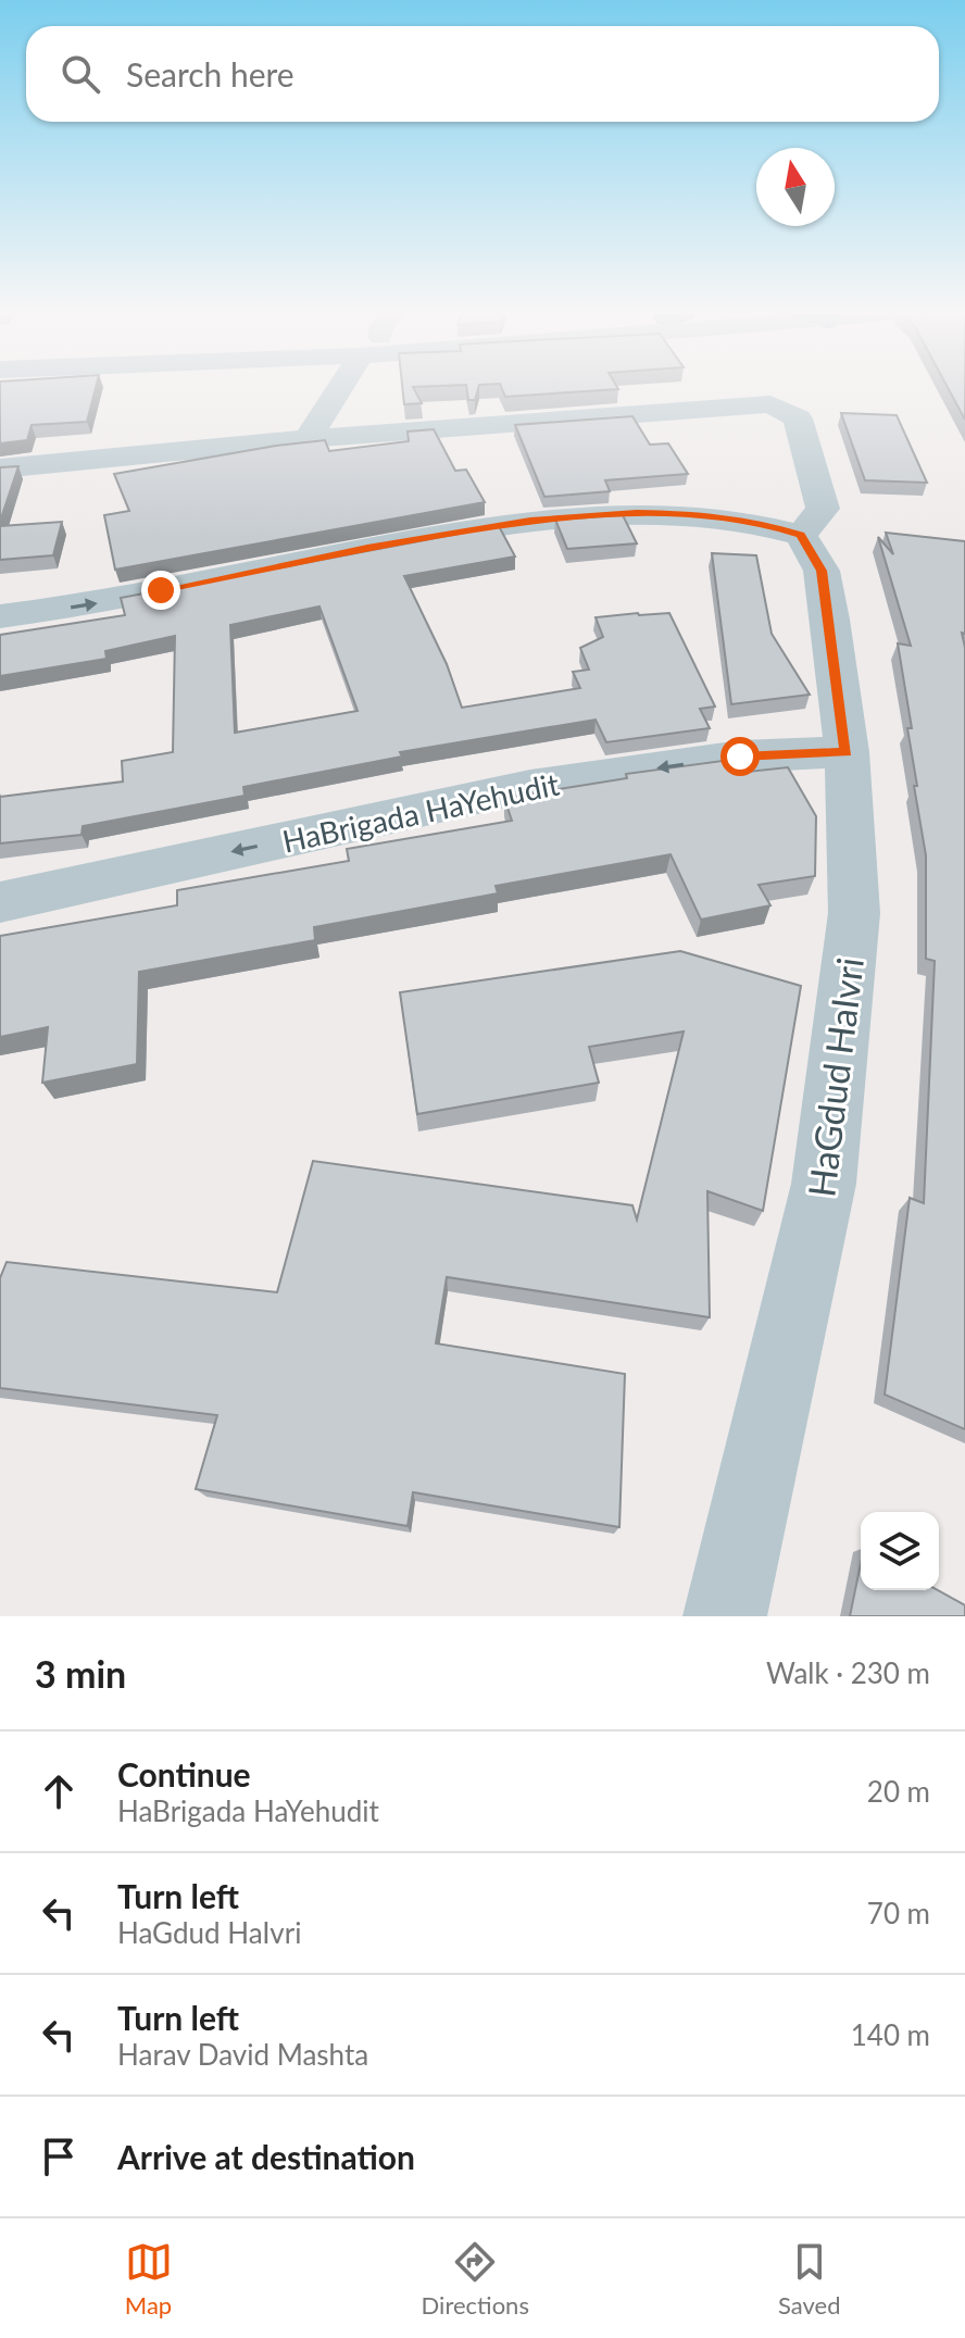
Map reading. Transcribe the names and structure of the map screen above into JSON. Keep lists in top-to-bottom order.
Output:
{
  "streets": {
    "street": ["HaBrigada HaYehudit", "HaGdud HaIvri"]
  },
  "crossings": [
    ["HaBrigada HaYehudit", "HaGdud HaIvri"]
  ],
  "north": "top",
  "page": {
    "search": "Search here",
    "heading": ["3 min", "Walk · 230 m"],
    "list": [
      ["Continue", "HaBrigada HaYehudit", "20 m"],
      ["Turn left", "HaGdud HaIvri", "70 m"],
      ["Turn left", "Harav David Mashta", "140 m"],
      "Arrive at destination"
    ],
    "nav": ["Map", "Directions", "Saved"]
  }
}
